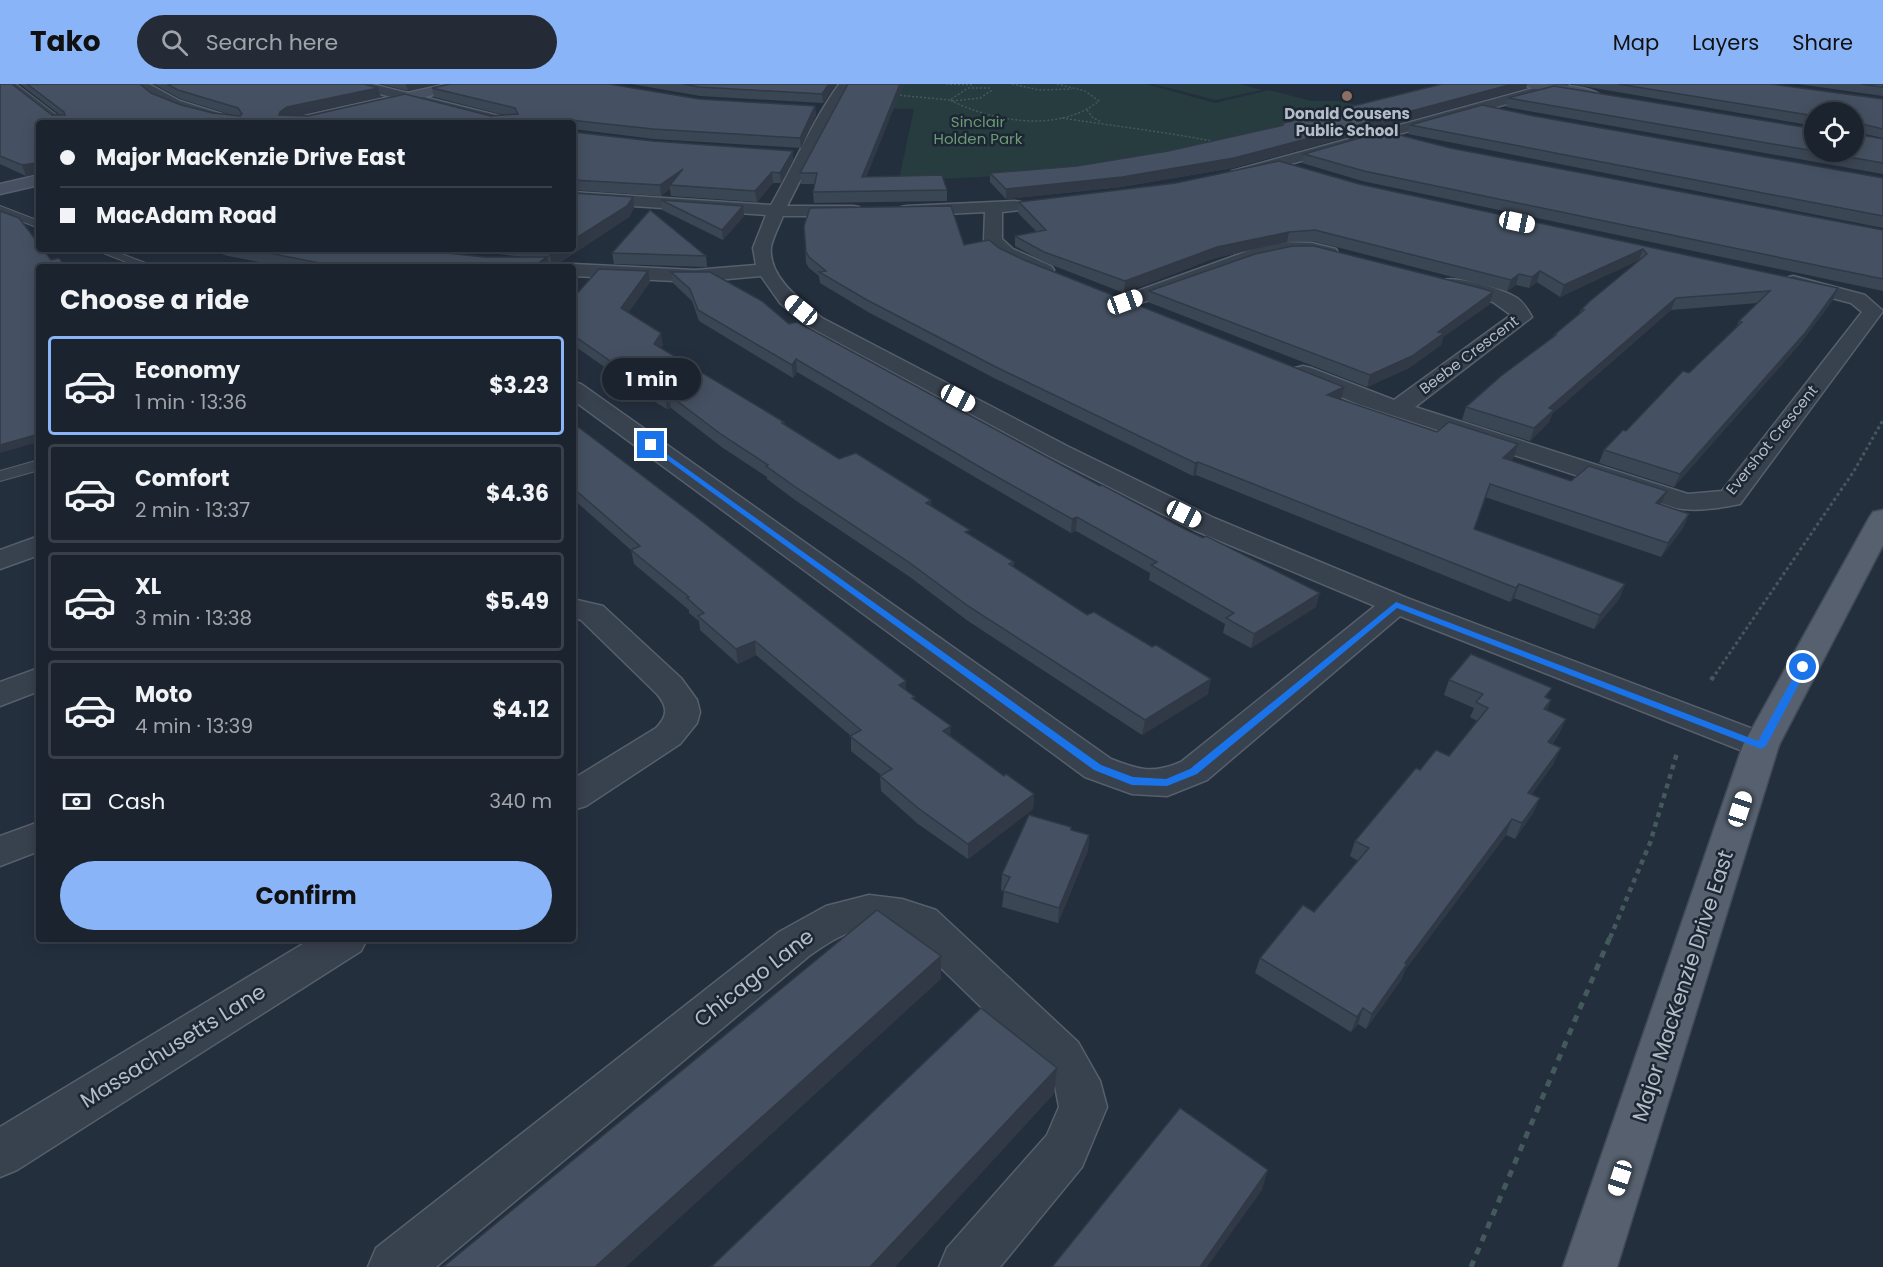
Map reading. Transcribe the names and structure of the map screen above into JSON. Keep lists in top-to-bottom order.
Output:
{
  "streets": {
    "main road": ["Major MacKenzie Drive East"],
    "street": [
      "Beebe Crescent",
      "Evershot Crescent",
      "Chicago Lane",
      "Massachusetts Lane"
    ]
  },
  "crossings": [
    ["Beebe Crescent", "Evershot Crescent"]
  ],
  "parks": ["Sinclair Holden Park"],
  "places": ["Donald Cousens Public School"],
  "page": {
    "header": "Tako",
    "search": "Search here",
    "nav": ["Map", "Layers", "Share"],
    "banner": ["Major MacKenzie Drive East", "MacAdam Road"],
    "heading": "Choose a ride",
    "list": [
      {
        "name": "Economy",
        "note": "1 min · 13:36",
        "value": "$3.23"
      },
      {
        "name": "Comfort",
        "note": "2 min · 13:37",
        "value": "$4.36"
      },
      {
        "name": "XL",
        "note": "3 min · 13:38",
        "value": "$5.49"
      },
      {
        "name": "Moto",
        "note": "4 min · 13:39",
        "value": "$4.12"
      }
    ],
    "bubble": "1 min",
    "pay": ["Cash", "340 m"],
    "buttons": "Confirm"
  }
}
